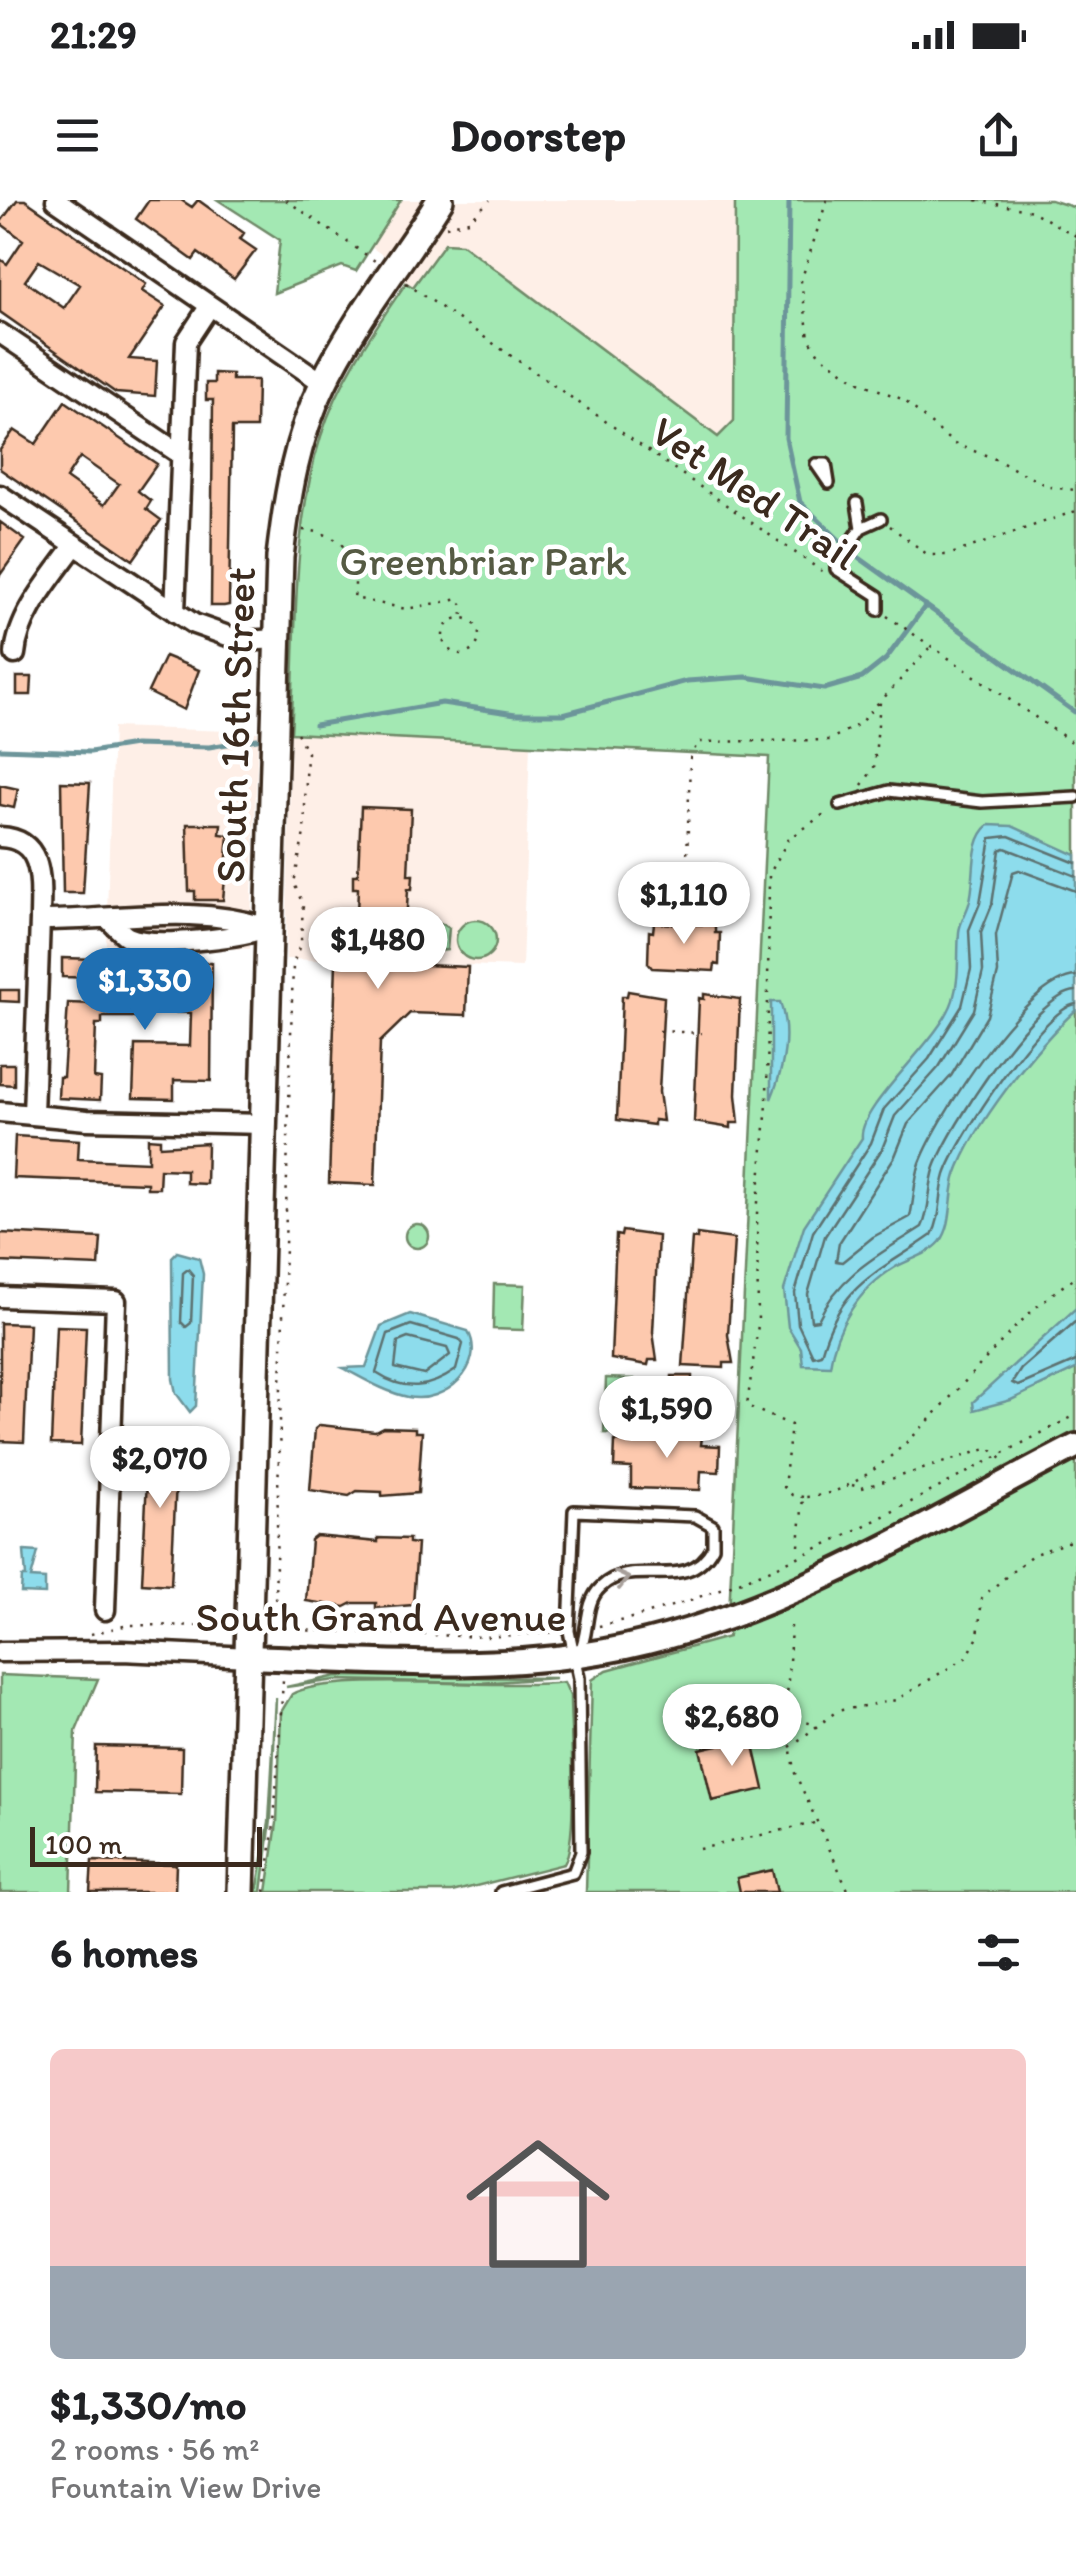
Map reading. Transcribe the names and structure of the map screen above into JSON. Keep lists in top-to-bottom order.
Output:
{
  "streets": {
    "main road": ["South 16th Street"],
    "street": ["South Grand Avenue"],
    "path": ["Vet Med Trail"]
  },
  "crossings": [
    ["South 16th Street", "South Grand Avenue"]
  ],
  "parks": ["Greenbriar Park"],
  "scale_bar": "100 m",
  "page": {
    "status": "21:29",
    "header": "Doorstep",
    "price": [
      "$1,110",
      "$1,480",
      "$1,330",
      "$1,590",
      "$2,070",
      "$2,680"
    ],
    "scale": "100 m",
    "heading": "6 homes",
    "list": [
      {
        "name": "$1,330/mo",
        "note": "2 rooms · 56 m² · Fountain View Drive"
      }
    ]
  }
}
